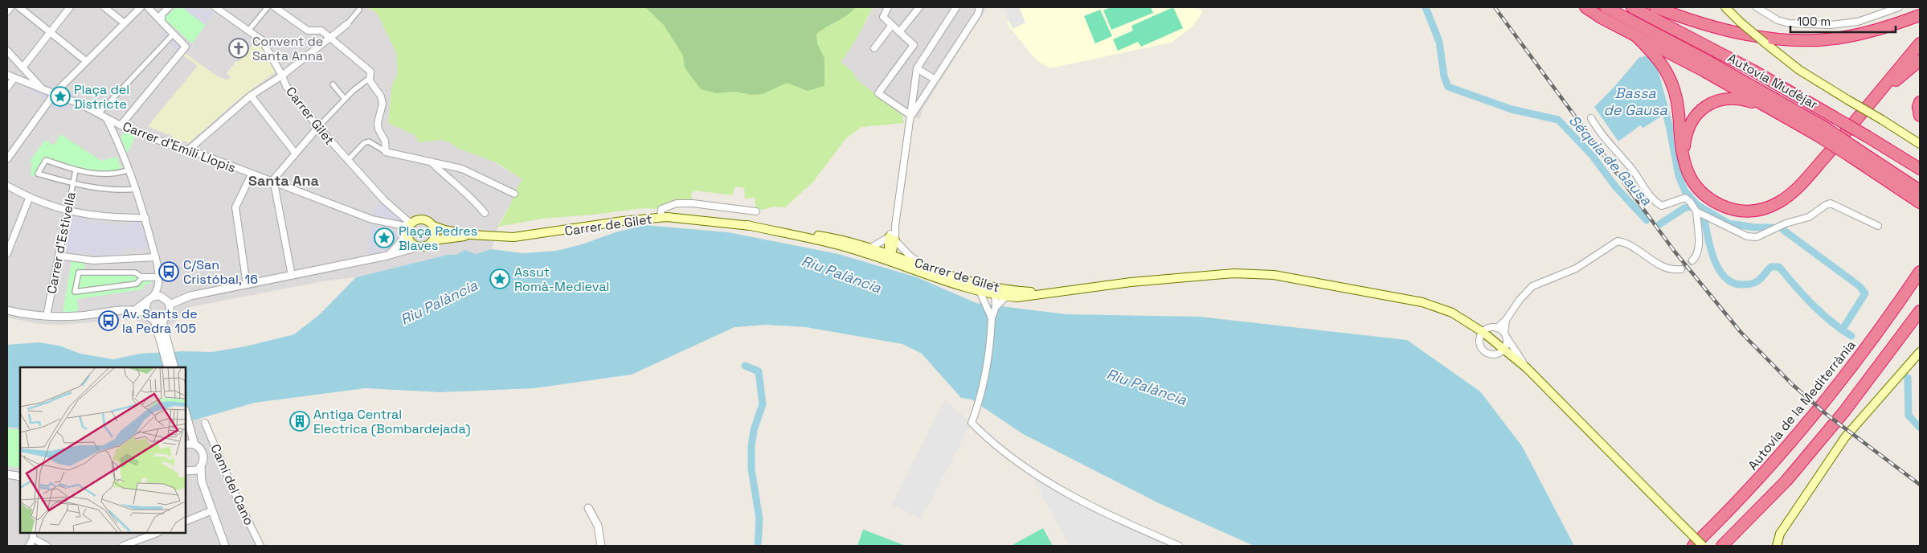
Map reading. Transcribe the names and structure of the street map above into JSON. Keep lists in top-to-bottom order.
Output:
{
  "streets": {
    "highway": ["Autovía Mudéjar", "Autovia de la Mediterrània"],
    "main road": ["Carrer de Gilet"],
    "street": [
      "Carrer Gilet",
      "Carrer d'Emili Llopis",
      "Carrer d'Estivella",
      "Camí del Cano"
    ]
  },
  "crossings": [
    ["Carrer Gilet", "Carrer d'Emili Llopis"],
    ["Carrer Gilet", "Carrer de Gilet"],
    ["Carrer d'Emili Llopis", "Carrer de Gilet"]
  ],
  "districts": ["Santa Ana"],
  "water": ["Bassa de Gausa", "Séquia de Gausa", "Riu Palància"],
  "places": {
    "church": ["Convent de Santa Anna"],
    "place": ["Plaça del Districte", "Plaça Pedres Blaves", "Assut Romà-Medieval"],
    "bus stop": ["C/San Cristóbal, 16", "Av. Sants de la Pedra 105"],
    "building": ["Antiga Central Electrica (Bombardejada)"]
  },
  "scale_bar": "100 m"
}
